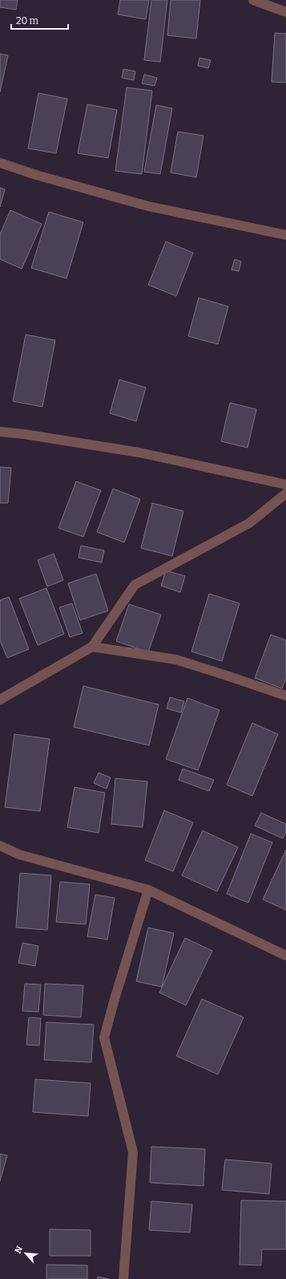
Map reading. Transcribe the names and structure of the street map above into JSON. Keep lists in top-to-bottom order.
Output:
{
  "scale_bar": "20 m",
  "north": "top left"
}
